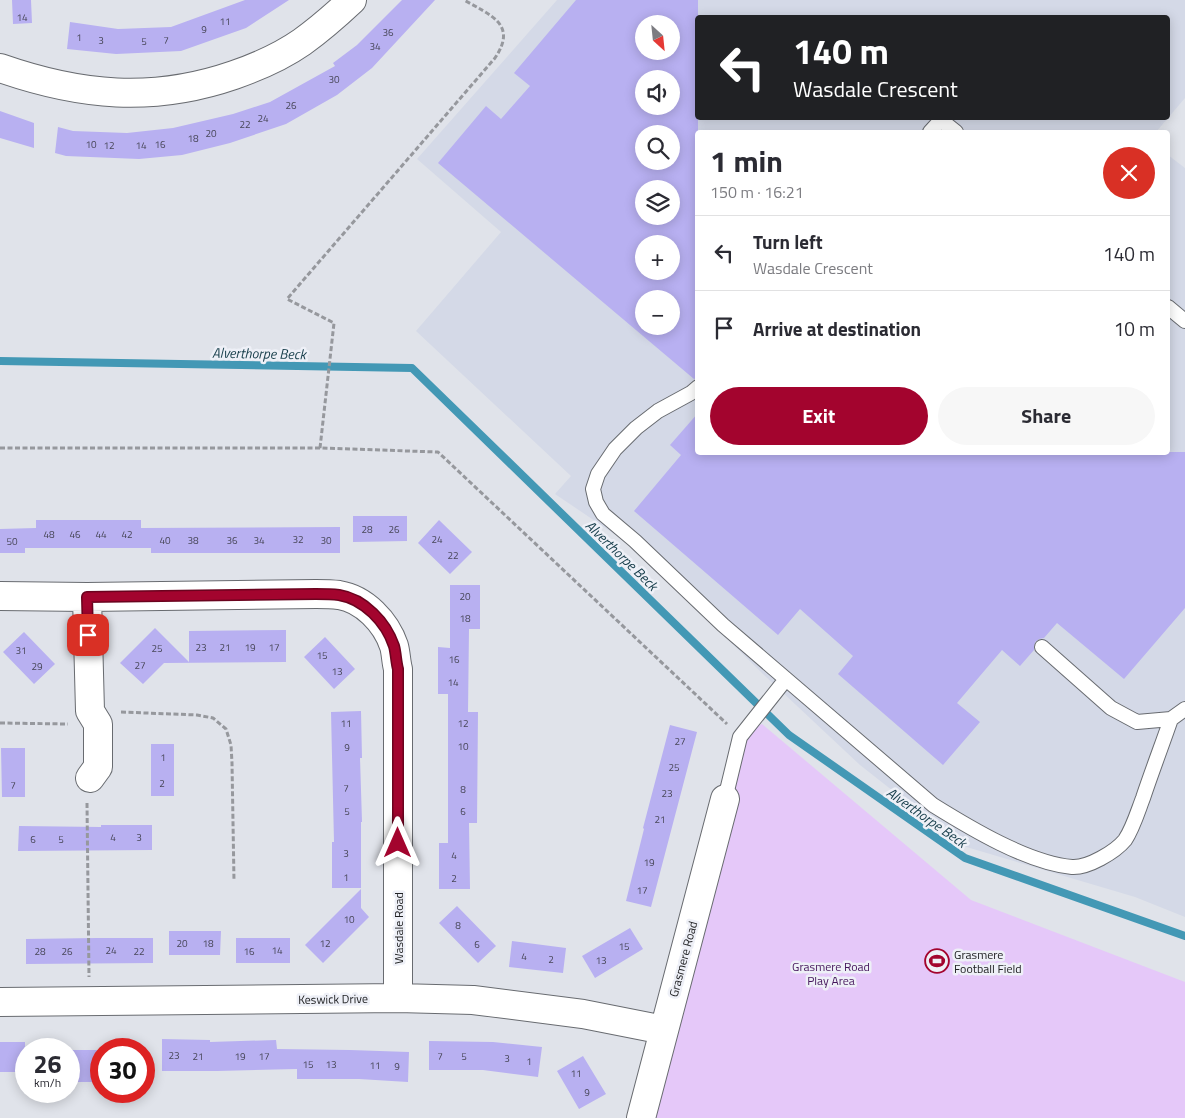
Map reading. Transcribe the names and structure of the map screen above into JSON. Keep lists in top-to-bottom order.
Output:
{
  "streets": {
    "street": ["Wasdale Road", "Grasmere Road", "Keswick Drive"]
  },
  "crossings": [
    ["Wasdale Road", "Keswick Drive"],
    ["Grasmere Road", "Keswick Drive"]
  ],
  "water": ["Alverthorpe Beck"],
  "parks": ["Grasmere Road Play Area"],
  "places": {
    "sports": ["Grasmere Football Field"]
  },
  "house_numbers": [
    "14",
    "11",
    "9",
    "36",
    "1",
    "3",
    "7",
    "5",
    "34",
    "30",
    "26",
    "24",
    "22",
    "20",
    "18",
    "10",
    "16",
    "12",
    "14",
    "28",
    "26",
    "48",
    "46",
    "44",
    "42",
    "32",
    "24",
    "40",
    "38",
    "36",
    "34",
    "30",
    "50",
    "22",
    "20",
    "18",
    "23",
    "21",
    "19",
    "17",
    "25",
    "31",
    "15",
    "16",
    "27",
    "29",
    "13",
    "14",
    "11",
    "12",
    "27",
    "10",
    "9",
    "1",
    "25",
    "2",
    "7",
    "7",
    "8",
    "23",
    "5",
    "6",
    "21",
    "4",
    "3",
    "6",
    "5",
    "3",
    "4",
    "19",
    "1",
    "2",
    "17",
    "10",
    "8",
    "20",
    "18",
    "12",
    "6",
    "15",
    "24",
    "14",
    "28",
    "26",
    "22",
    "16",
    "4",
    "2",
    "13",
    "23",
    "21",
    "19",
    "17",
    "7",
    "5",
    "3",
    "1",
    "15",
    "13",
    "11",
    "9",
    "11",
    "9"
  ],
  "north": "bottom right",
  "page": {
    "map_buttons": ["+", "−"],
    "turn": ["140 m", "Wasdale Crescent"],
    "heading": ["1 min", "150 m · 16:21"],
    "list": [
      {
        "name": "Turn left",
        "note": "Wasdale Crescent",
        "value": "140 m"
      },
      {
        "name": "Arrive at destination",
        "value": "10 m"
      }
    ],
    "buttons": ["Exit", "Share"],
    "speed": "26 km/h",
    "limit": "30"
  }
}
